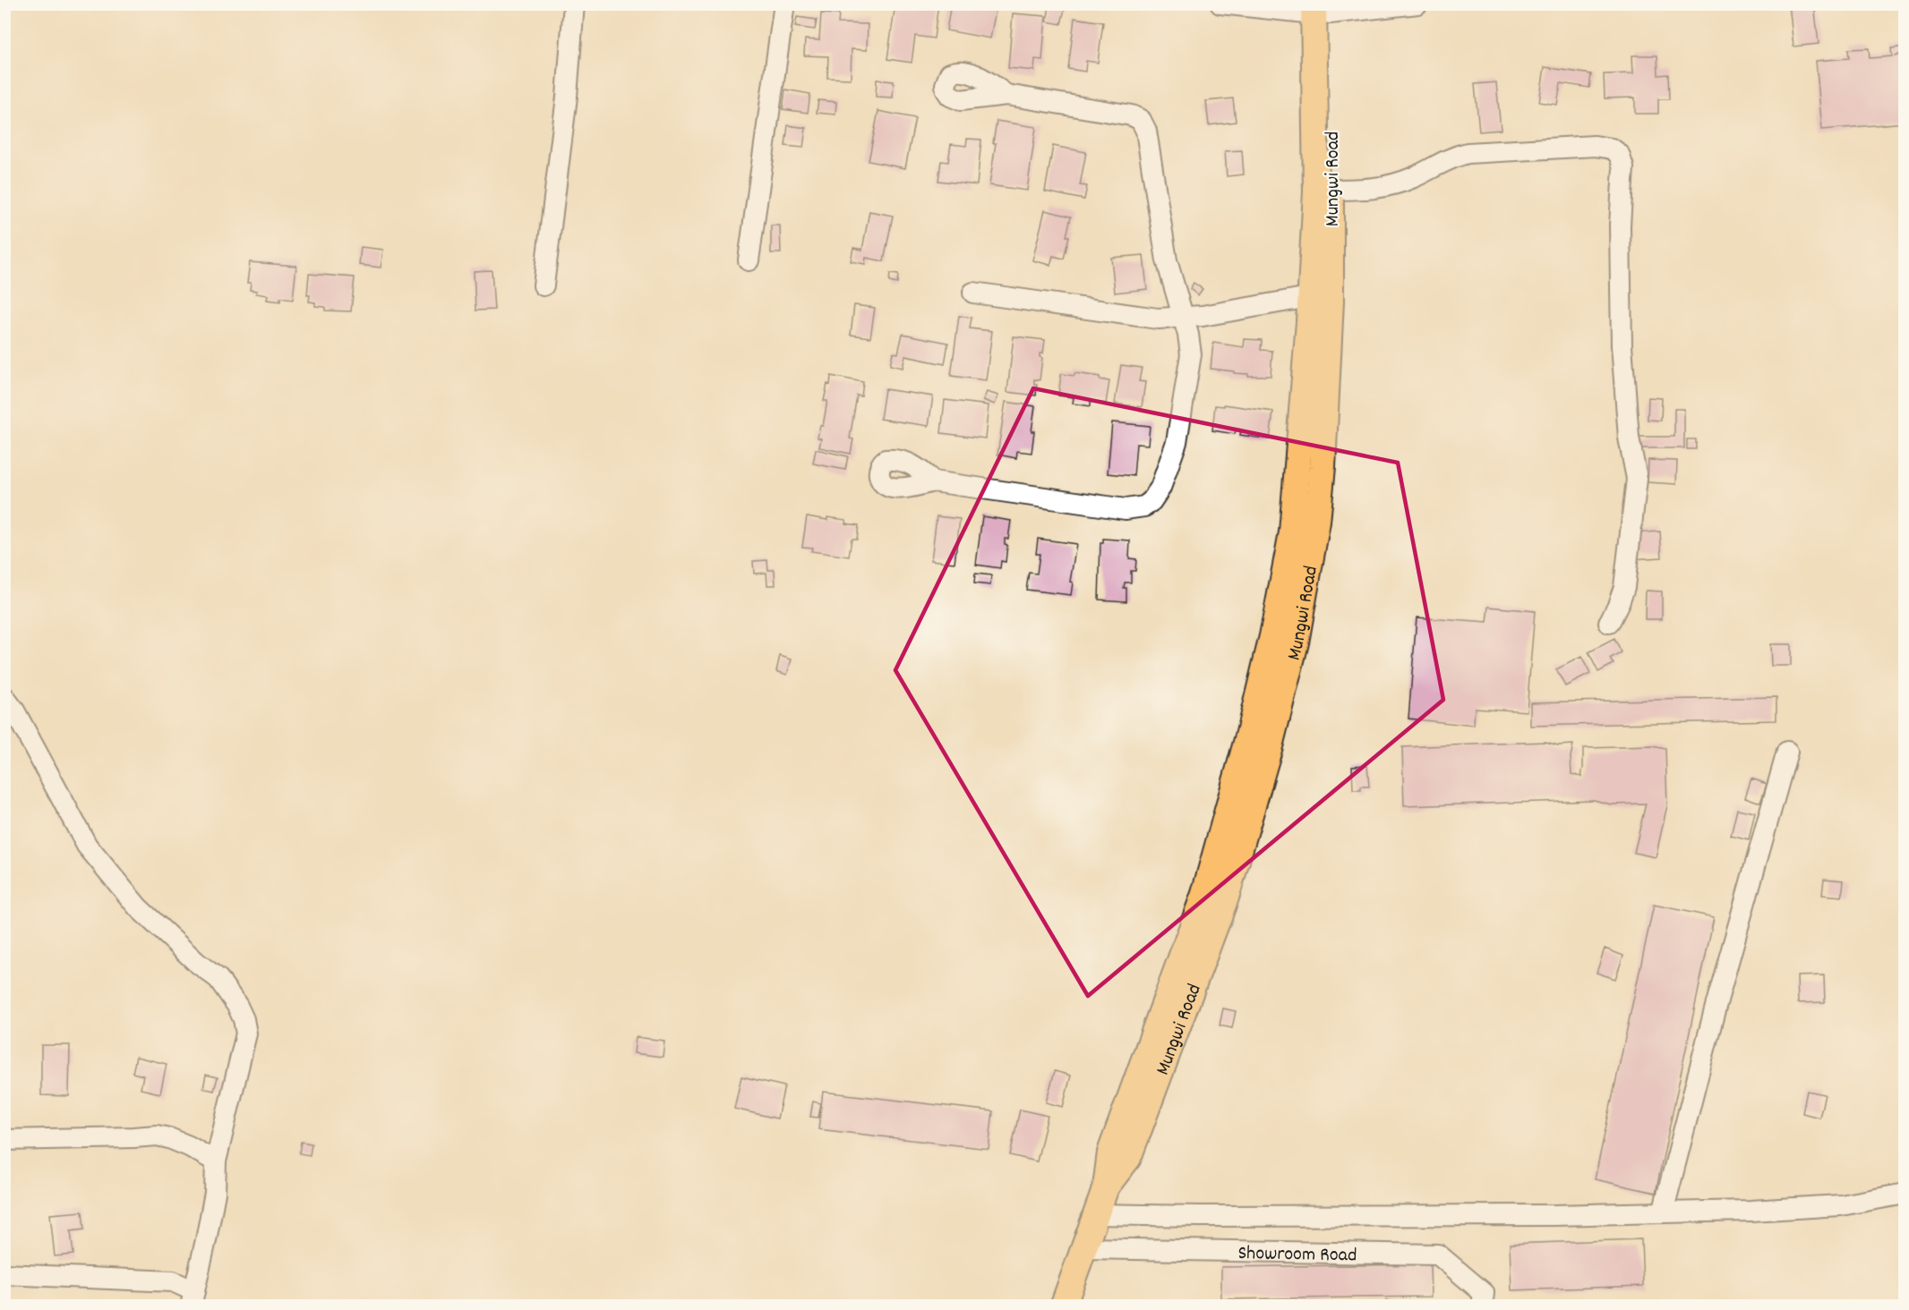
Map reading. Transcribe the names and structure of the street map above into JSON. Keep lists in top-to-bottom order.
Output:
{
  "streets": {
    "main road": ["Mungwi Road"],
    "street": ["Showroom Road"]
  },
  "crossings": [
    ["Mungwi Road", "Showroom Road"]
  ]
}
